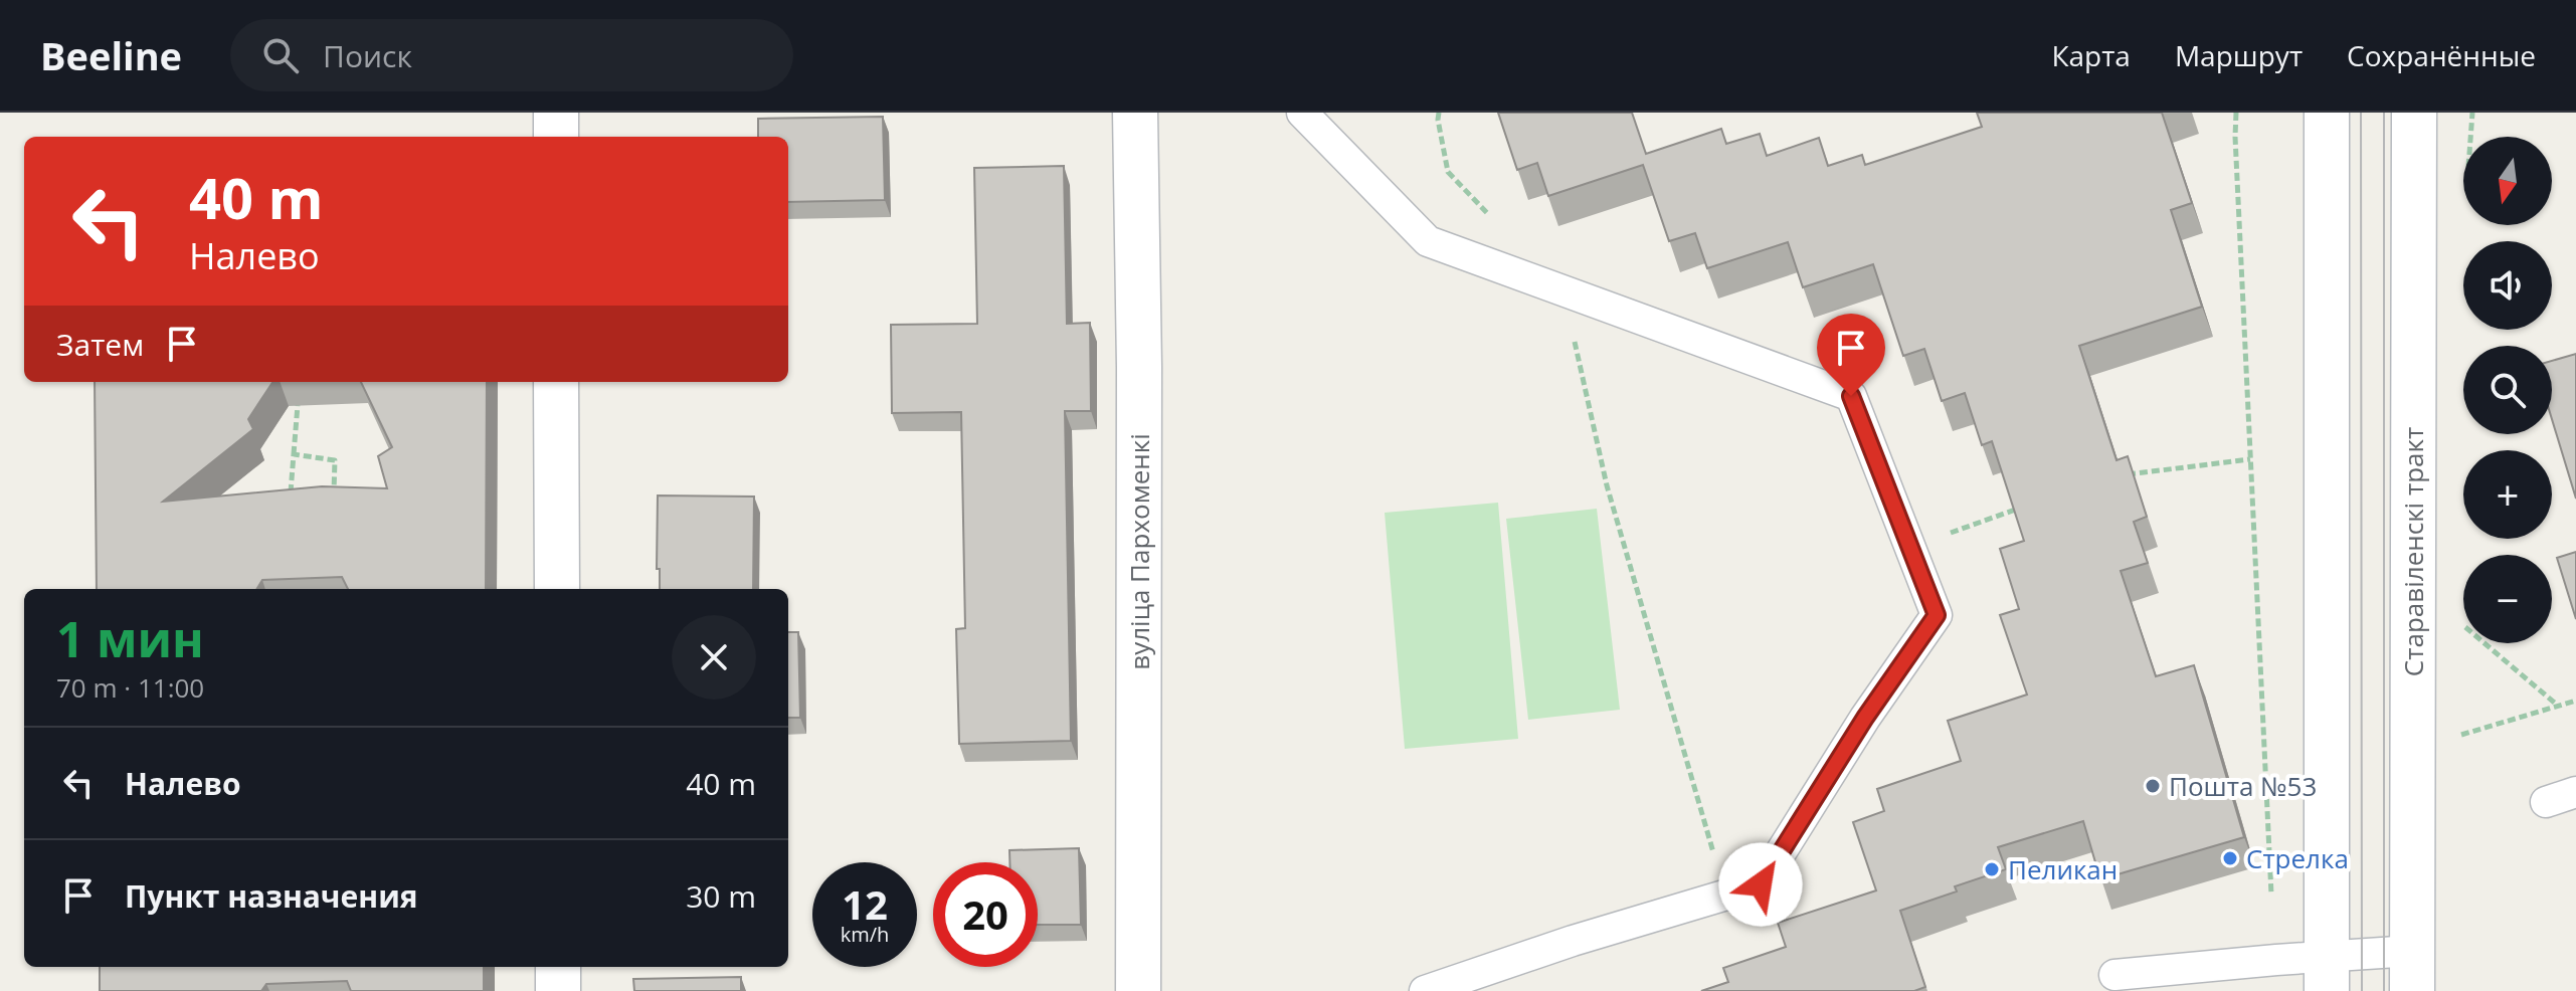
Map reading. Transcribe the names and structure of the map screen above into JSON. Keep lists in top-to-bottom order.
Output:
{
  "streets": {
    "street": ["вуліца Пархоменкі", "Старавіленскі тракт"]
  },
  "places": ["Пошта №53", "Стрелка", "Пеликан"],
  "north": "bottom",
  "page": {
    "header": "Beeline",
    "search": "Поиск",
    "nav": ["Карта", "Маршрут", "Сохранённые"],
    "map_buttons": ["+", "−"],
    "turn": ["40 m", "Налево"],
    "then": "Затем",
    "heading": ["1 мин", "70 m · 11:00"],
    "list": [
      {
        "name": "Налево",
        "value": "40 m"
      },
      {
        "name": "Пункт назначения",
        "value": "30 m"
      }
    ],
    "speed": "12 km/h",
    "limit": "20"
  }
}
